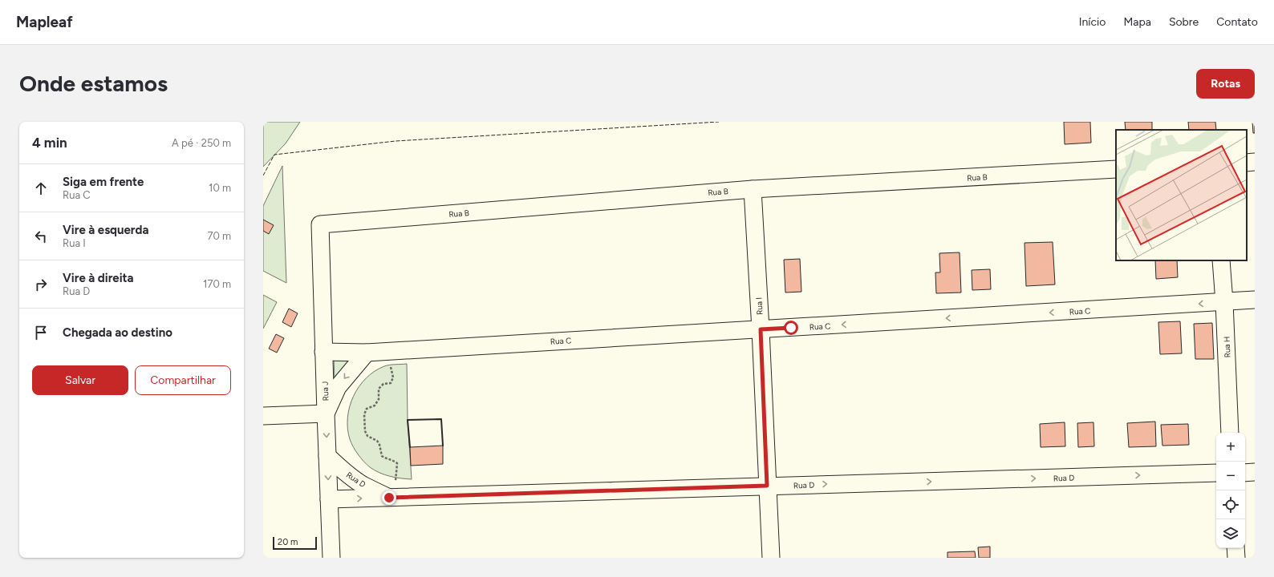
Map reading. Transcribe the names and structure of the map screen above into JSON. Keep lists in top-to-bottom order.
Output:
{
  "streets": {
    "street": [
      "Rua B",
      "Rua I",
      "Rua C",
      "Rua H",
      "Rua J",
      "Rua D"
    ]
  },
  "crossings": [
    ["Rua B", "Rua I"],
    ["Rua B", "Rua J"],
    ["Rua I", "Rua C"],
    ["Rua I", "Rua D"],
    ["Rua C", "Rua H"],
    ["Rua C", "Rua J"],
    ["Rua J", "Rua D"]
  ],
  "one_way": ["Rua C", "Rua D"],
  "scale_bar": "20 m",
  "page": {
    "header": "Mapleaf",
    "nav": [
      "Início",
      "Mapa",
      "Sobre",
      "Contato"
    ],
    "buttons": [
      "Rotas",
      ["Salvar", "Compartilhar"]
    ],
    "title": "Onde estamos",
    "heading": ["4 min", "A pé · 250 m"],
    "list": [
      ["Siga em frente", "Rua C", "10 m"],
      ["Vire à esquerda", "Rua I", "70 m"],
      ["Vire à direita", "Rua D", "170 m"],
      "Chegada ao destino"
    ],
    "map_buttons": ["+", "−"],
    "scale": "20 m"
  }
}
